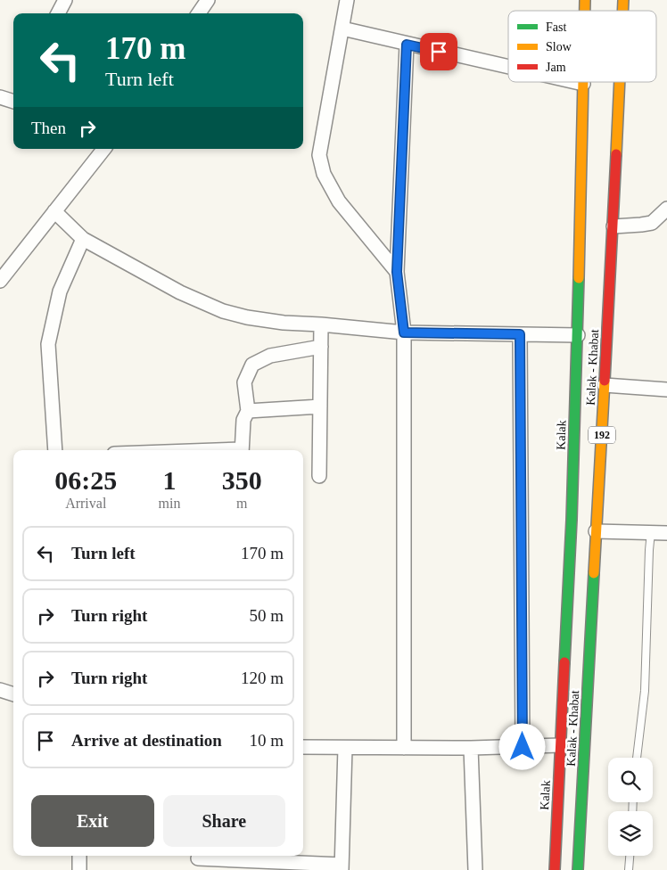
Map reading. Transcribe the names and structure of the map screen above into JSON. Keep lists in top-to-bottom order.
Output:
{
  "streets": {
    "main road": ["Kalak - Khabat", "Kalak", "192"]
  },
  "legend": ["Fast", "Slow", "Jam"],
  "page": {
    "turn": ["170 m", "Turn left"],
    "then": "Then",
    "eta": [
      "06:25",
      "Arrival",
      "1",
      "min",
      "350",
      "m"
    ],
    "list": [
      {
        "name": "Turn left",
        "value": "170 m"
      },
      {
        "name": "Turn right",
        "value": "50 m"
      },
      {
        "name": "Turn right",
        "value": "120 m"
      },
      {
        "name": "Arrive at destination",
        "value": "10 m"
      }
    ],
    "buttons": ["Exit", "Share"]
  }
}
